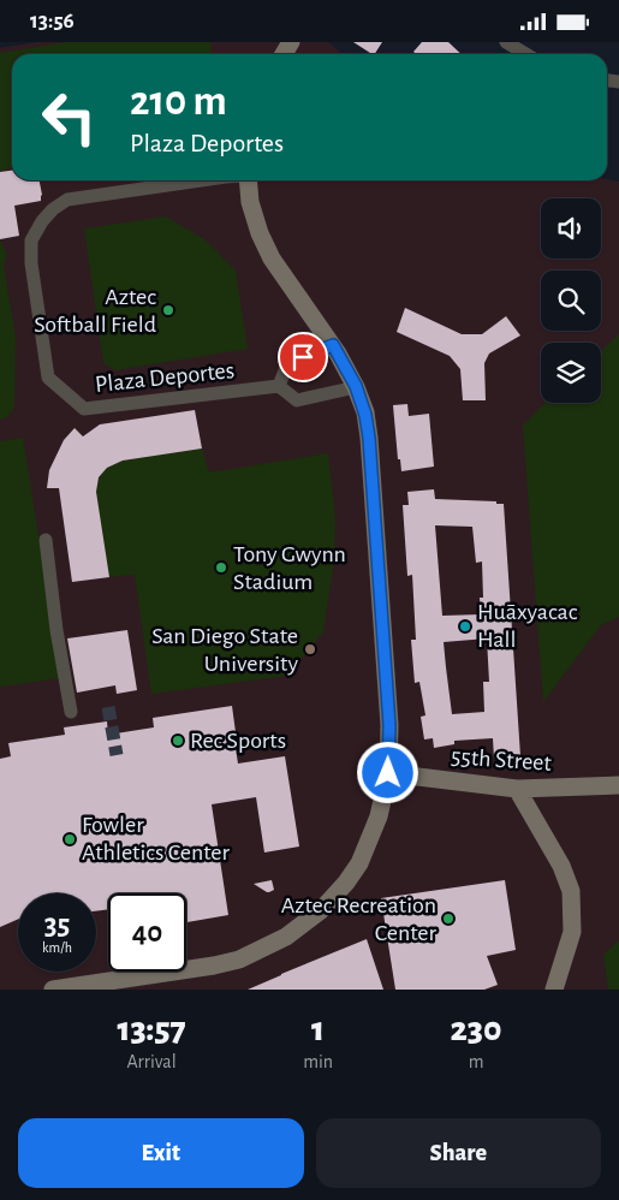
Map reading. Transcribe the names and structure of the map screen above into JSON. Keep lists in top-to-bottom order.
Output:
{
  "streets": {
    "street": ["Plaza Deportes", "55th Street"]
  },
  "places": [
    "Aztec Softball Field",
    "Tony Gwynn Stadium",
    "Huāxyacac Hall",
    "San Diego State University",
    "Rec Sports",
    "Fowler Athletics Center",
    "Aztec Recreation Center"
  ],
  "page": {
    "status": "13:56",
    "turn": ["210 m", "Plaza Deportes"],
    "speed": "35 km/h",
    "limit": "40",
    "eta": [
      "13:57",
      "Arrival",
      "1",
      "min",
      "230",
      "m"
    ],
    "buttons": ["Exit", "Share"]
  }
}
